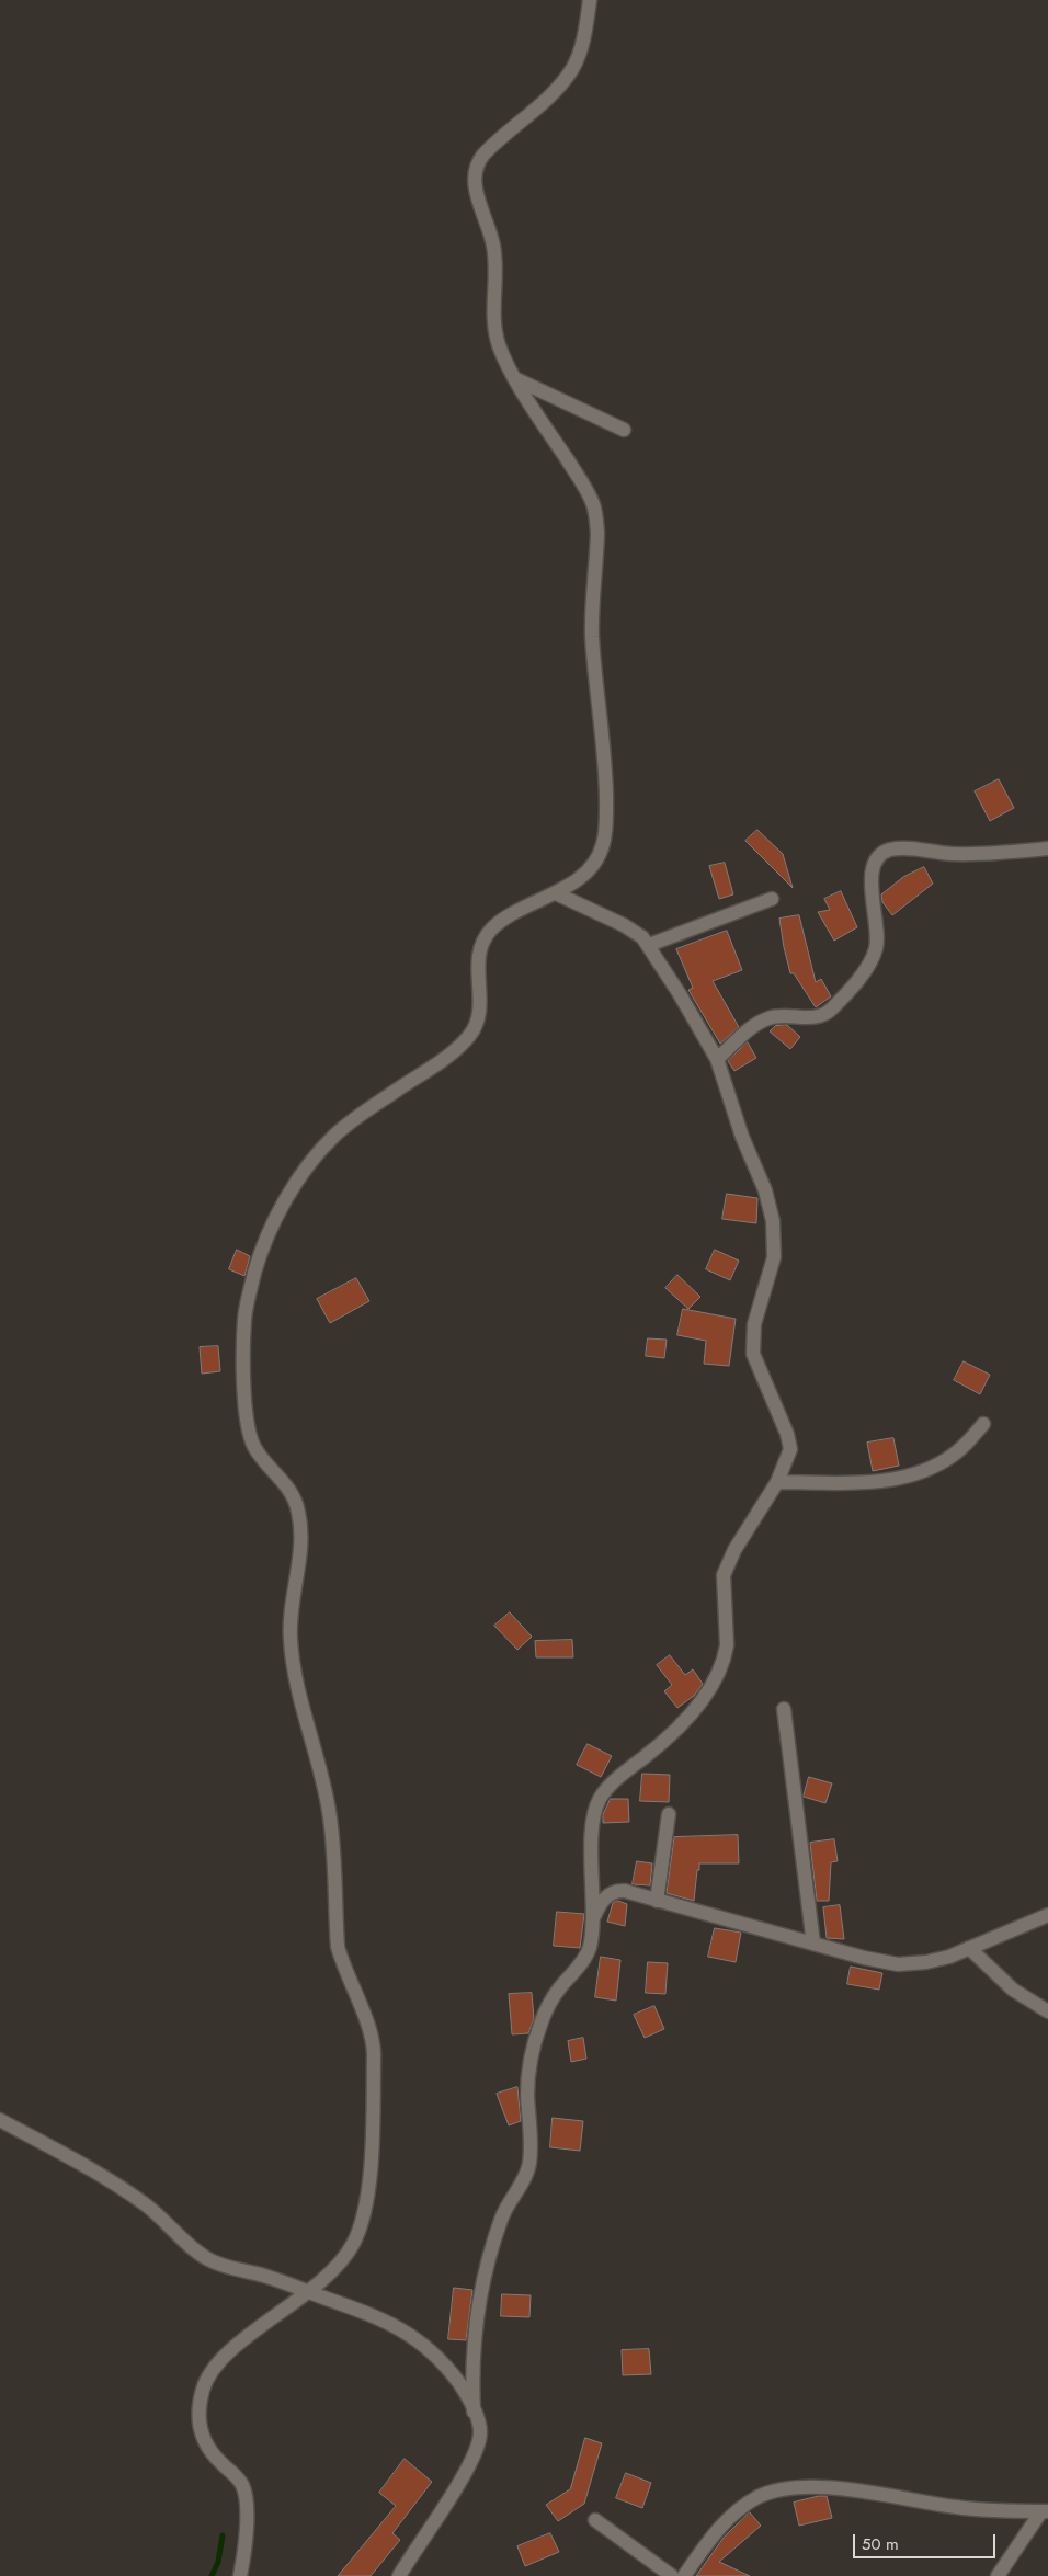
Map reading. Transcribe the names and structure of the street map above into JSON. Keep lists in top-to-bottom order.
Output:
{
  "scale_bar": "50 m"
}
